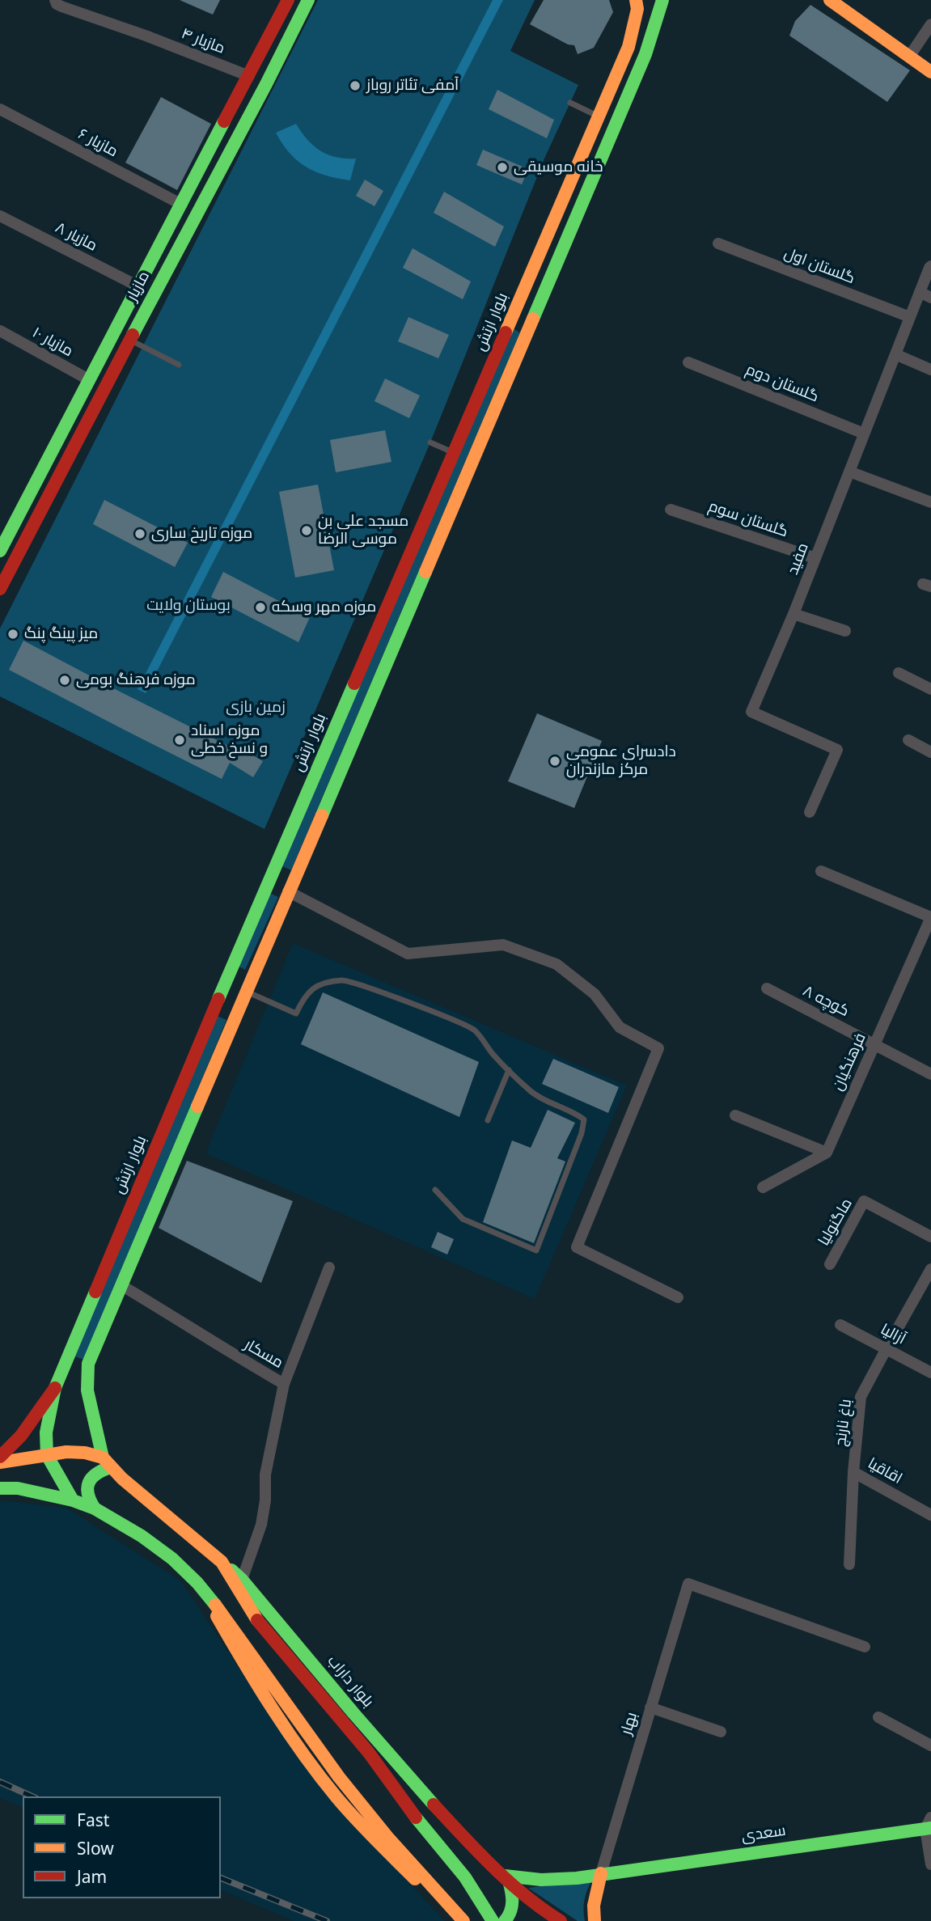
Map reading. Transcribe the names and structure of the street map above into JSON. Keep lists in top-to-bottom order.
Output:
{
  "streets": {
    "main road": [
      "مازیار",
      "بلوار ارتش",
      "بلوار داراب",
      "سعدی"
    ],
    "street": [
      "مازیار ۴",
      "مازیار ۶",
      "مازیار ٨",
      "گلستان اول",
      "مازیار ١٠",
      "گلستان دوم",
      "گلستان سوم",
      "مفید",
      "کوچه ۸",
      "فرهنگیان",
      "ماگنولیا",
      "آزالیا",
      "مسکار",
      "باغ نارنج",
      "اقاقیا",
      "بهار"
    ]
  },
  "crossings": [
    ["مازیار ۴", "مازیار"],
    ["مازیار ۶", "مازیار"],
    ["مازیار ٨", "مازیار"],
    ["گلستان اول", "مفید"],
    ["مازیار", "مازیار ١٠"],
    ["گلستان دوم", "مفید"],
    ["گلستان سوم", "مفید"],
    ["کوچه ۸", "فرهنگیان"],
    ["آزالیا", "باغ نارنج"],
    ["باغ نارنج", "اقاقیا"],
    ["بلوار داراب", "سعدی"],
    ["بهار", "سعدی"]
  ],
  "parks": ["بوستان ولایت", "زمین بازی"],
  "places": [
    "آمفی تئاتر روباز",
    "خانه موسیقی",
    "مسجد علی بن موسی الرضا",
    "موزه تاریخ ساری",
    "موزه مهر وسکه",
    "میز پینگ پنگ",
    "موزه فرهنگ بومی",
    "موزه اسناد و نسخ خطی",
    "دادسرای عمومی مرکز مازندران"
  ],
  "legend": ["Fast", "Slow", "Jam"]
}
